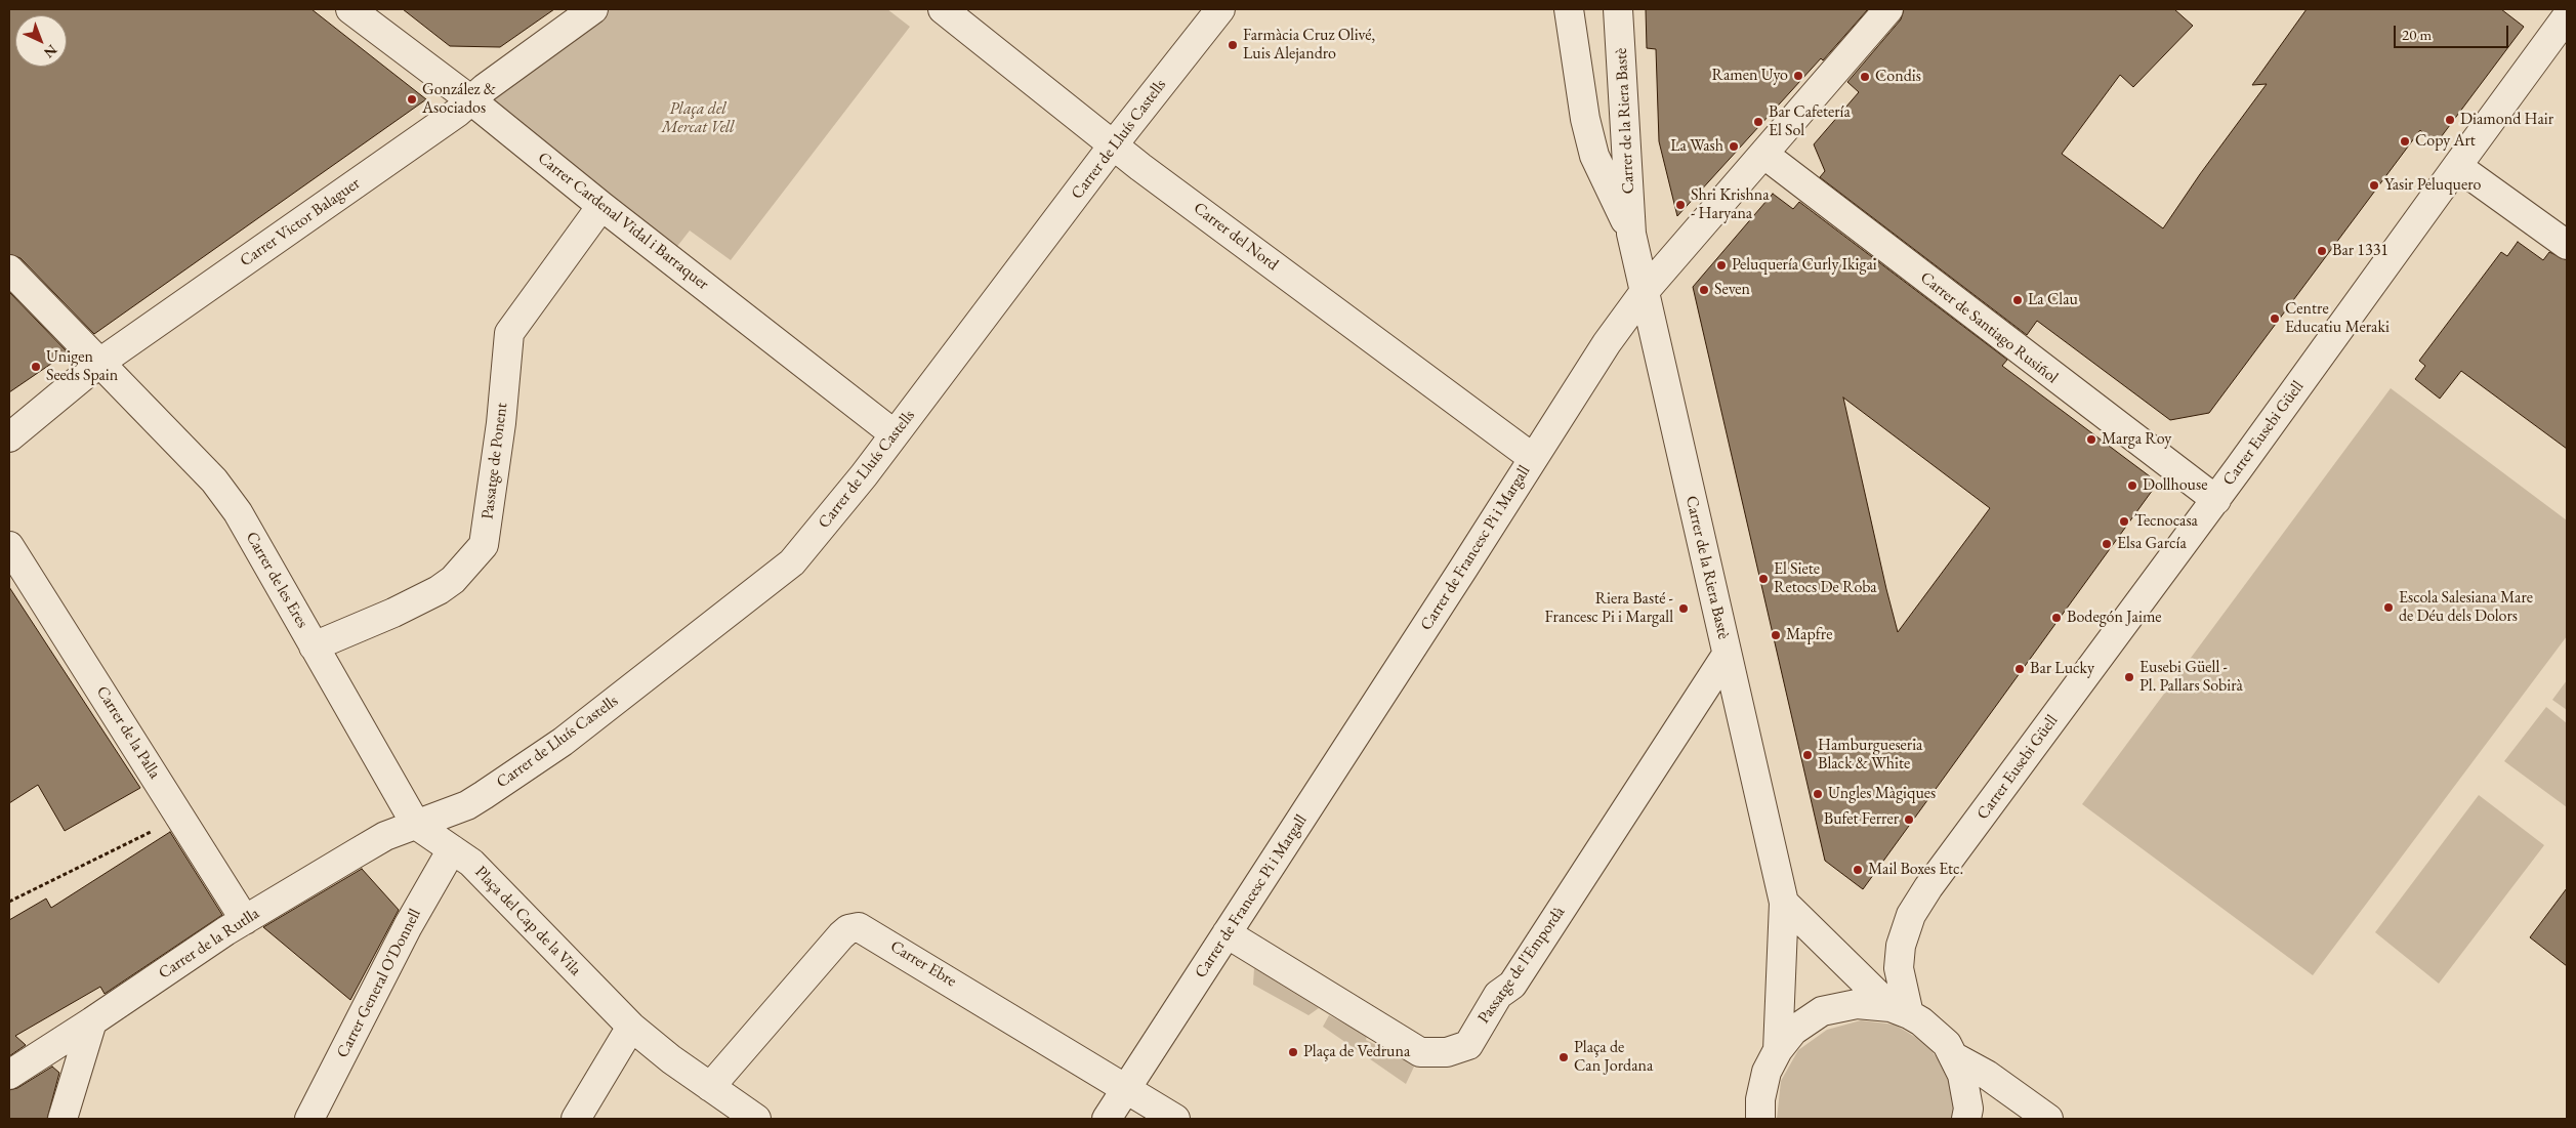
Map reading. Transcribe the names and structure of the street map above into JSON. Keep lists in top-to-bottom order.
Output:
{
  "streets": {
    "street": [
      "Carrer de la Riera Bastè",
      "Carrer de Lluís Castells",
      "Carrer Cardenal Vidal i Barraquer",
      "Carrer Victor Balaguer",
      "Carrer del Nord",
      "Carrer de Santiago Rusiñol",
      "Carrer Eusebi Güell",
      "Passatge de Ponent",
      "Carrer de Francesc Pi i Margall",
      "Carrer de les Eres",
      "Carrer de la Palla",
      "Plaça del Cap de la Vila",
      "Carrer de la Rutlla",
      "Carrer Ebre",
      "Passatge de l'Empordà",
      "Carrer General O'Donnell"
    ]
  },
  "crossings": [
    ["Carrer de la Riera Bastè", "Carrer de Francesc Pi i Margall"],
    ["Carrer de la Riera Bastè", "Passatge de l'Empordà"],
    ["Carrer de Lluís Castells", "Carrer Cardenal Vidal i Barraquer"],
    ["Carrer de Lluís Castells", "Carrer del Nord"],
    ["Carrer de Lluís Castells", "Carrer de les Eres"],
    ["Carrer de Lluís Castells", "Plaça del Cap de la Vila"],
    ["Carrer de Lluís Castells", "Carrer de la Rutlla"],
    ["Carrer Cardenal Vidal i Barraquer", "Carrer Victor Balaguer"],
    ["Carrer Cardenal Vidal i Barraquer", "Passatge de Ponent"],
    ["Carrer Victor Balaguer", "Carrer de les Eres"],
    ["Carrer del Nord", "Carrer de Francesc Pi i Margall"],
    ["Carrer de Santiago Rusiñol", "Carrer Eusebi Güell"],
    ["Carrer de Santiago Rusiñol", "Carrer de Francesc Pi i Margall"],
    ["Passatge de Ponent", "Carrer de les Eres"],
    ["Carrer de Francesc Pi i Margall", "Carrer Ebre"],
    ["Carrer de Francesc Pi i Margall", "Passatge de l'Empordà"],
    ["Carrer de les Eres", "Plaça del Cap de la Vila"],
    ["Carrer de les Eres", "Carrer de la Rutlla"],
    ["Carrer de la Palla", "Carrer de la Rutlla"],
    ["Plaça del Cap de la Vila", "Carrer de la Rutlla"],
    ["Plaça del Cap de la Vila", "Carrer Ebre"],
    ["Plaça del Cap de la Vila", "Carrer General O'Donnell"]
  ],
  "parks": ["Plaça del Mercat Vell"],
  "places": [
    "Farmàcia Cruz Olivé, Luis Alejandro",
    "Ramen Uyo",
    "Condis",
    "González & Asociados",
    "Diamond Hair",
    "Bar Cafetería El Sol",
    "Copy Art",
    "La Wash",
    "Yasir Peluquero",
    "Shri Krishna - Haryana",
    "Bar 1331",
    "Peluquería Curly Ikigai",
    "Seven",
    "La Clau",
    "Centre Educatiu Meraki",
    "Unigen Seeds Spain",
    "Marga Roy",
    "Dollhouse",
    "Tecnocasa",
    "Elsa García",
    "El Siete Retocs De Roba",
    "Escola Salesiana Mare de Déu dels Dolors",
    "Riera Basté - Francesc Pi i Margall",
    "Bodegón Jaime",
    "Mapfre",
    "Bar Lucky",
    "Eusebi Güell - Pl. Pallars Sobirà",
    "Hamburgueseria Black & White",
    "Ungles Màgiques",
    "Bufet Ferrer",
    "Mail Boxes Etc.",
    "Plaça de Vedruna",
    "Plaça de Can Jordana"
  ],
  "scale_bar": "20 m",
  "north": "bottom right"
}
